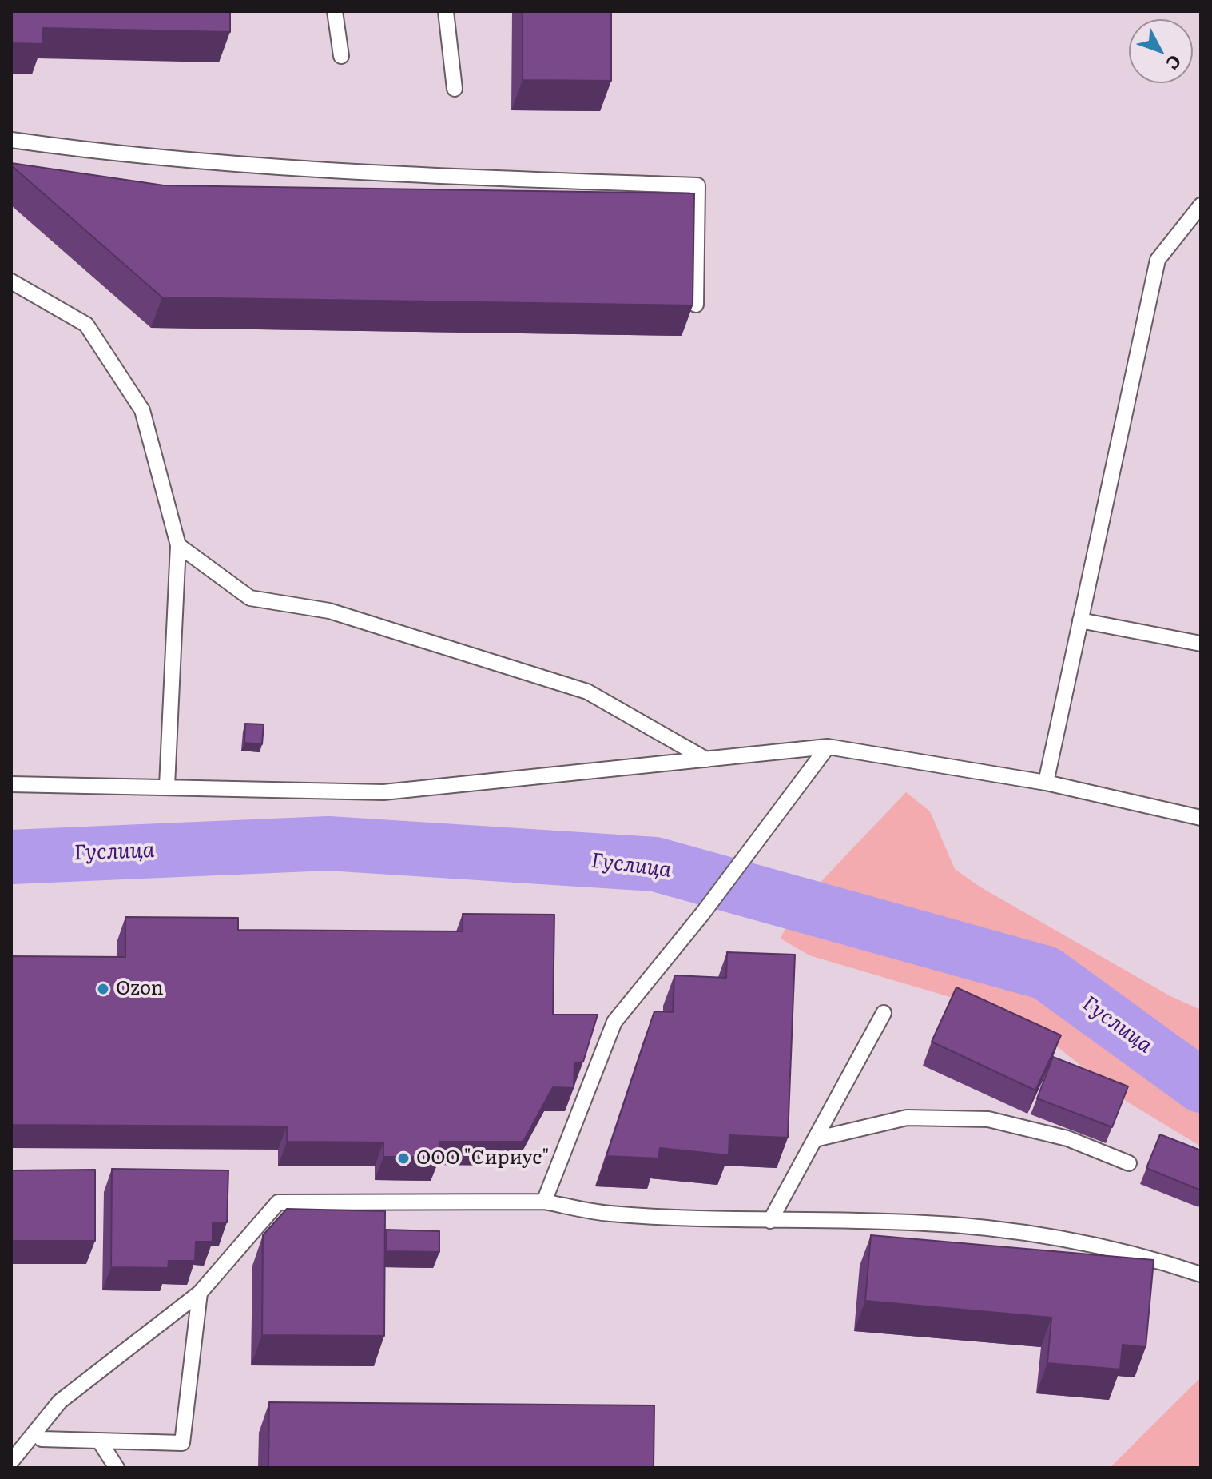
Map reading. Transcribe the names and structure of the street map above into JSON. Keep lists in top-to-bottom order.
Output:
{
  "water": ["Гуслица"],
  "places": ["Ozon", "ООО \"Сириус\""],
  "north": "bottom right"
}
